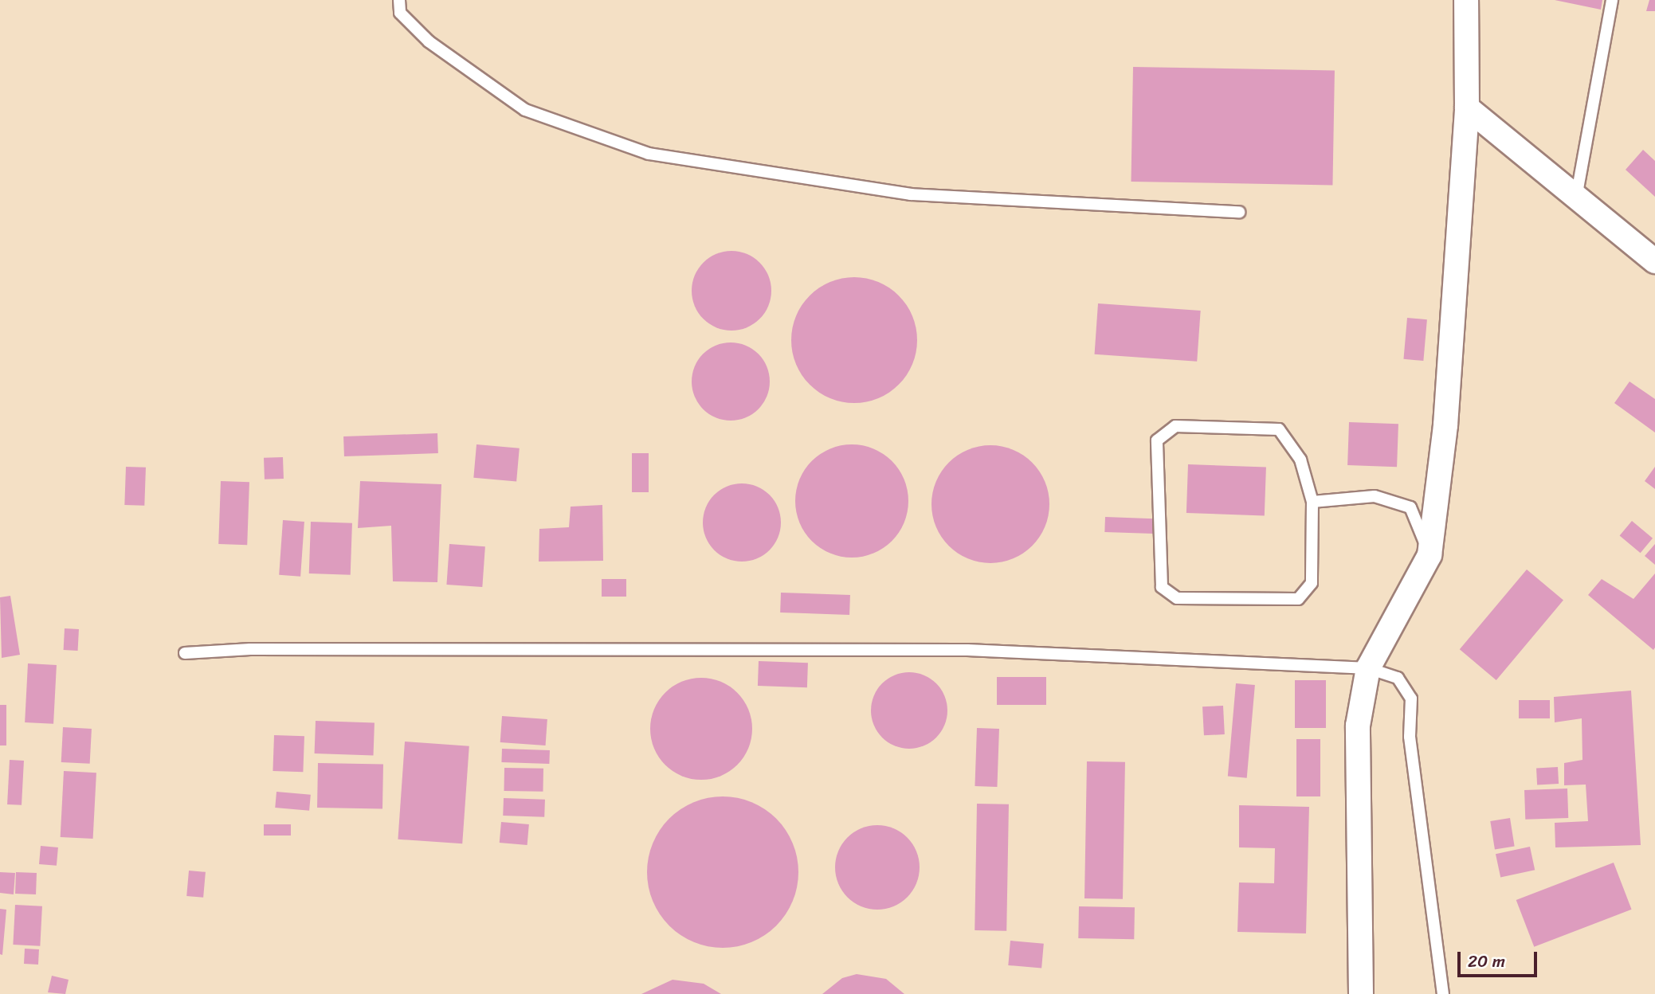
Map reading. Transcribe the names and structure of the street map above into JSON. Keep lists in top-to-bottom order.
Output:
{
  "scale_bar": "20 m"
}
